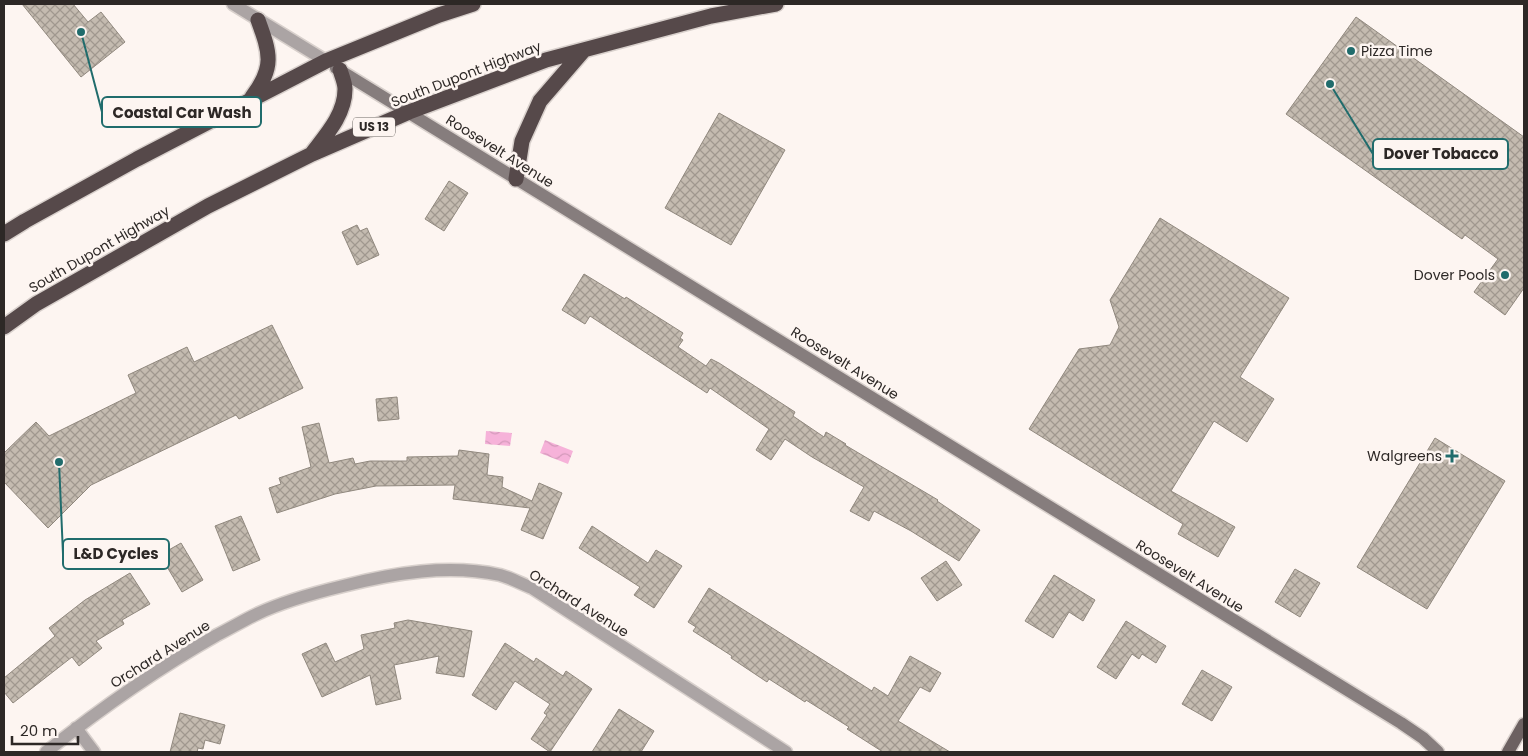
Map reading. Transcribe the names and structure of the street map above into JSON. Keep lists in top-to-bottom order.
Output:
{
  "streets": {
    "highway": ["South Dupont Highway", "US 13"],
    "street": ["Roosevelt Avenue", "Orchard Avenue"]
  },
  "crossings": [
    ["South Dupont Highway", "Roosevelt Avenue"]
  ],
  "places": {
    "other": [
      "Coastal Car Wash",
      "Pizza Time",
      "Dover Tobacco",
      "Dover Pools",
      "L&D Cycles"
    ],
    "health": ["Walgreens"]
  },
  "scale_bar": "20 m"
}
